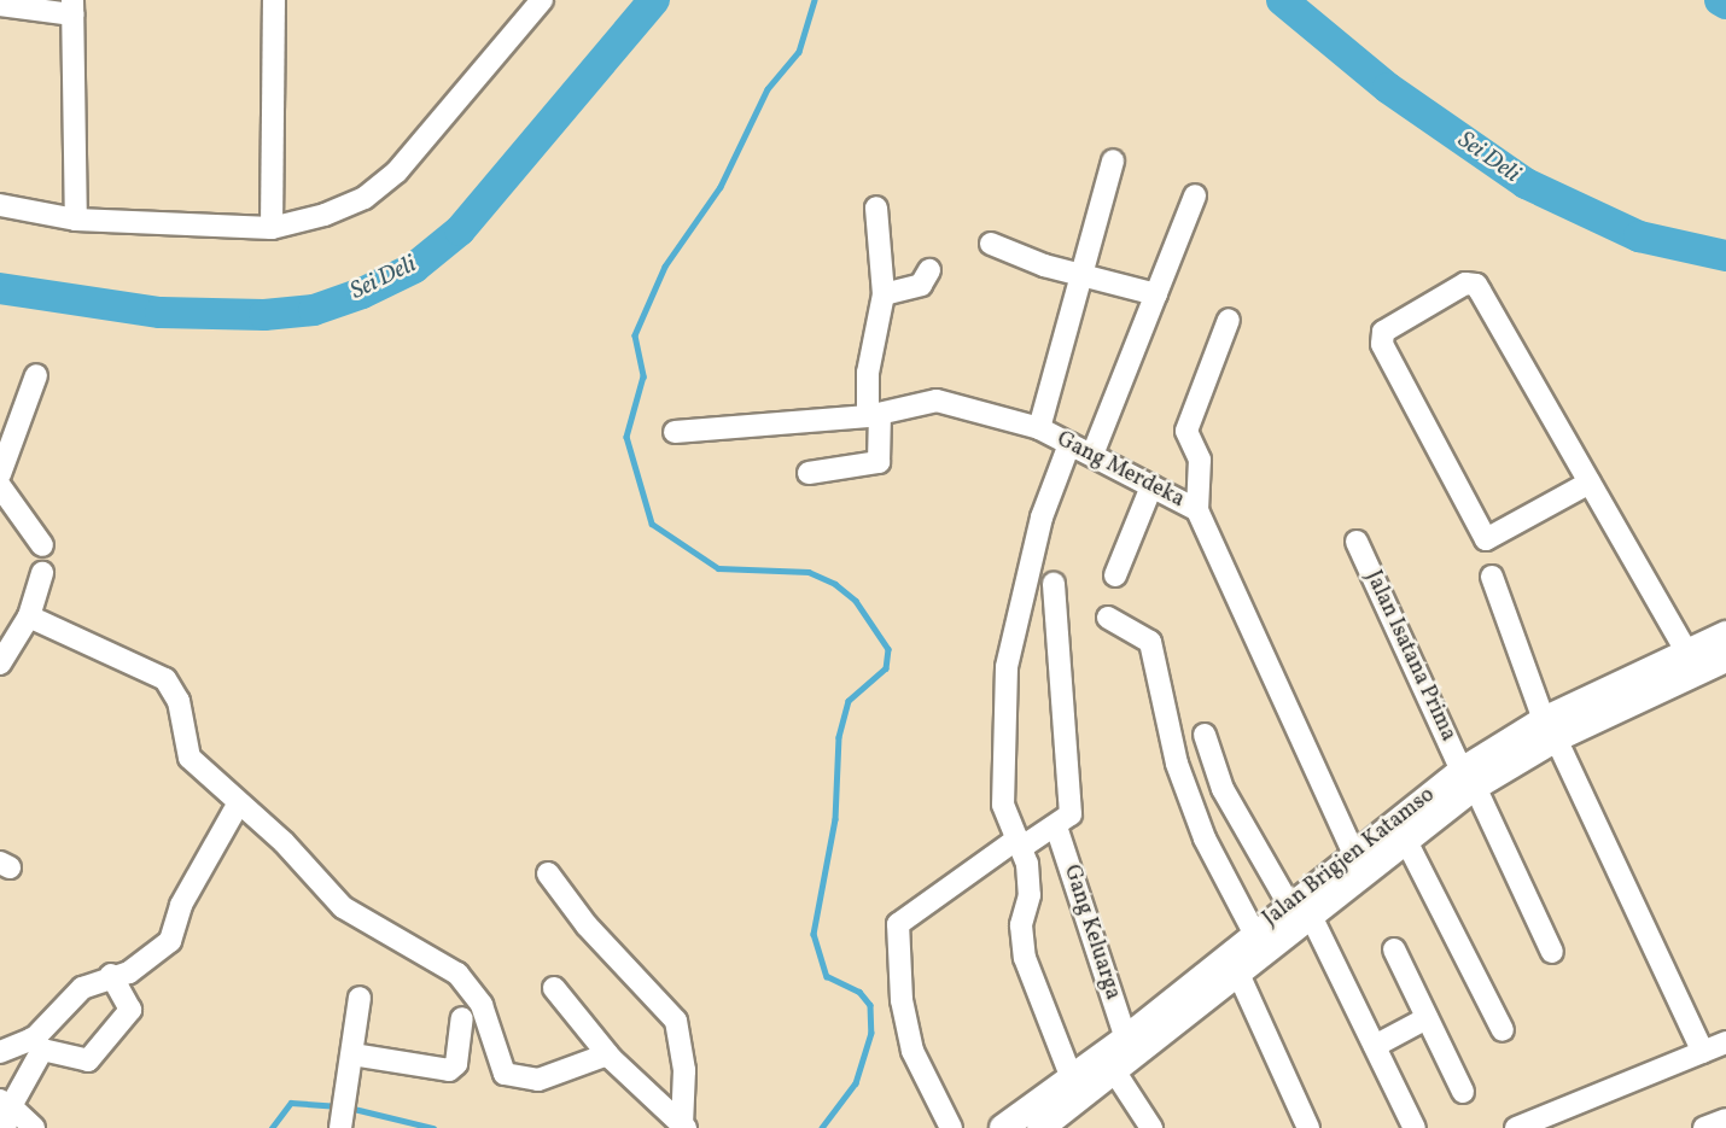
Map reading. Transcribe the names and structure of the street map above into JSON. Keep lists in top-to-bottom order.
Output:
{
  "streets": {
    "main road": ["Jalan Brigjen Katamso"],
    "street": ["Gang Merdeka", "Jalan Isatana Prima", "Gang Keluarga"]
  },
  "crossings": [
    ["Gang Merdeka", "Jalan Brigjen Katamso"],
    ["Jalan Isatana Prima", "Jalan Brigjen Katamso"],
    ["Jalan Brigjen Katamso", "Gang Keluarga"]
  ],
  "water": ["Sei Deli"]
}
